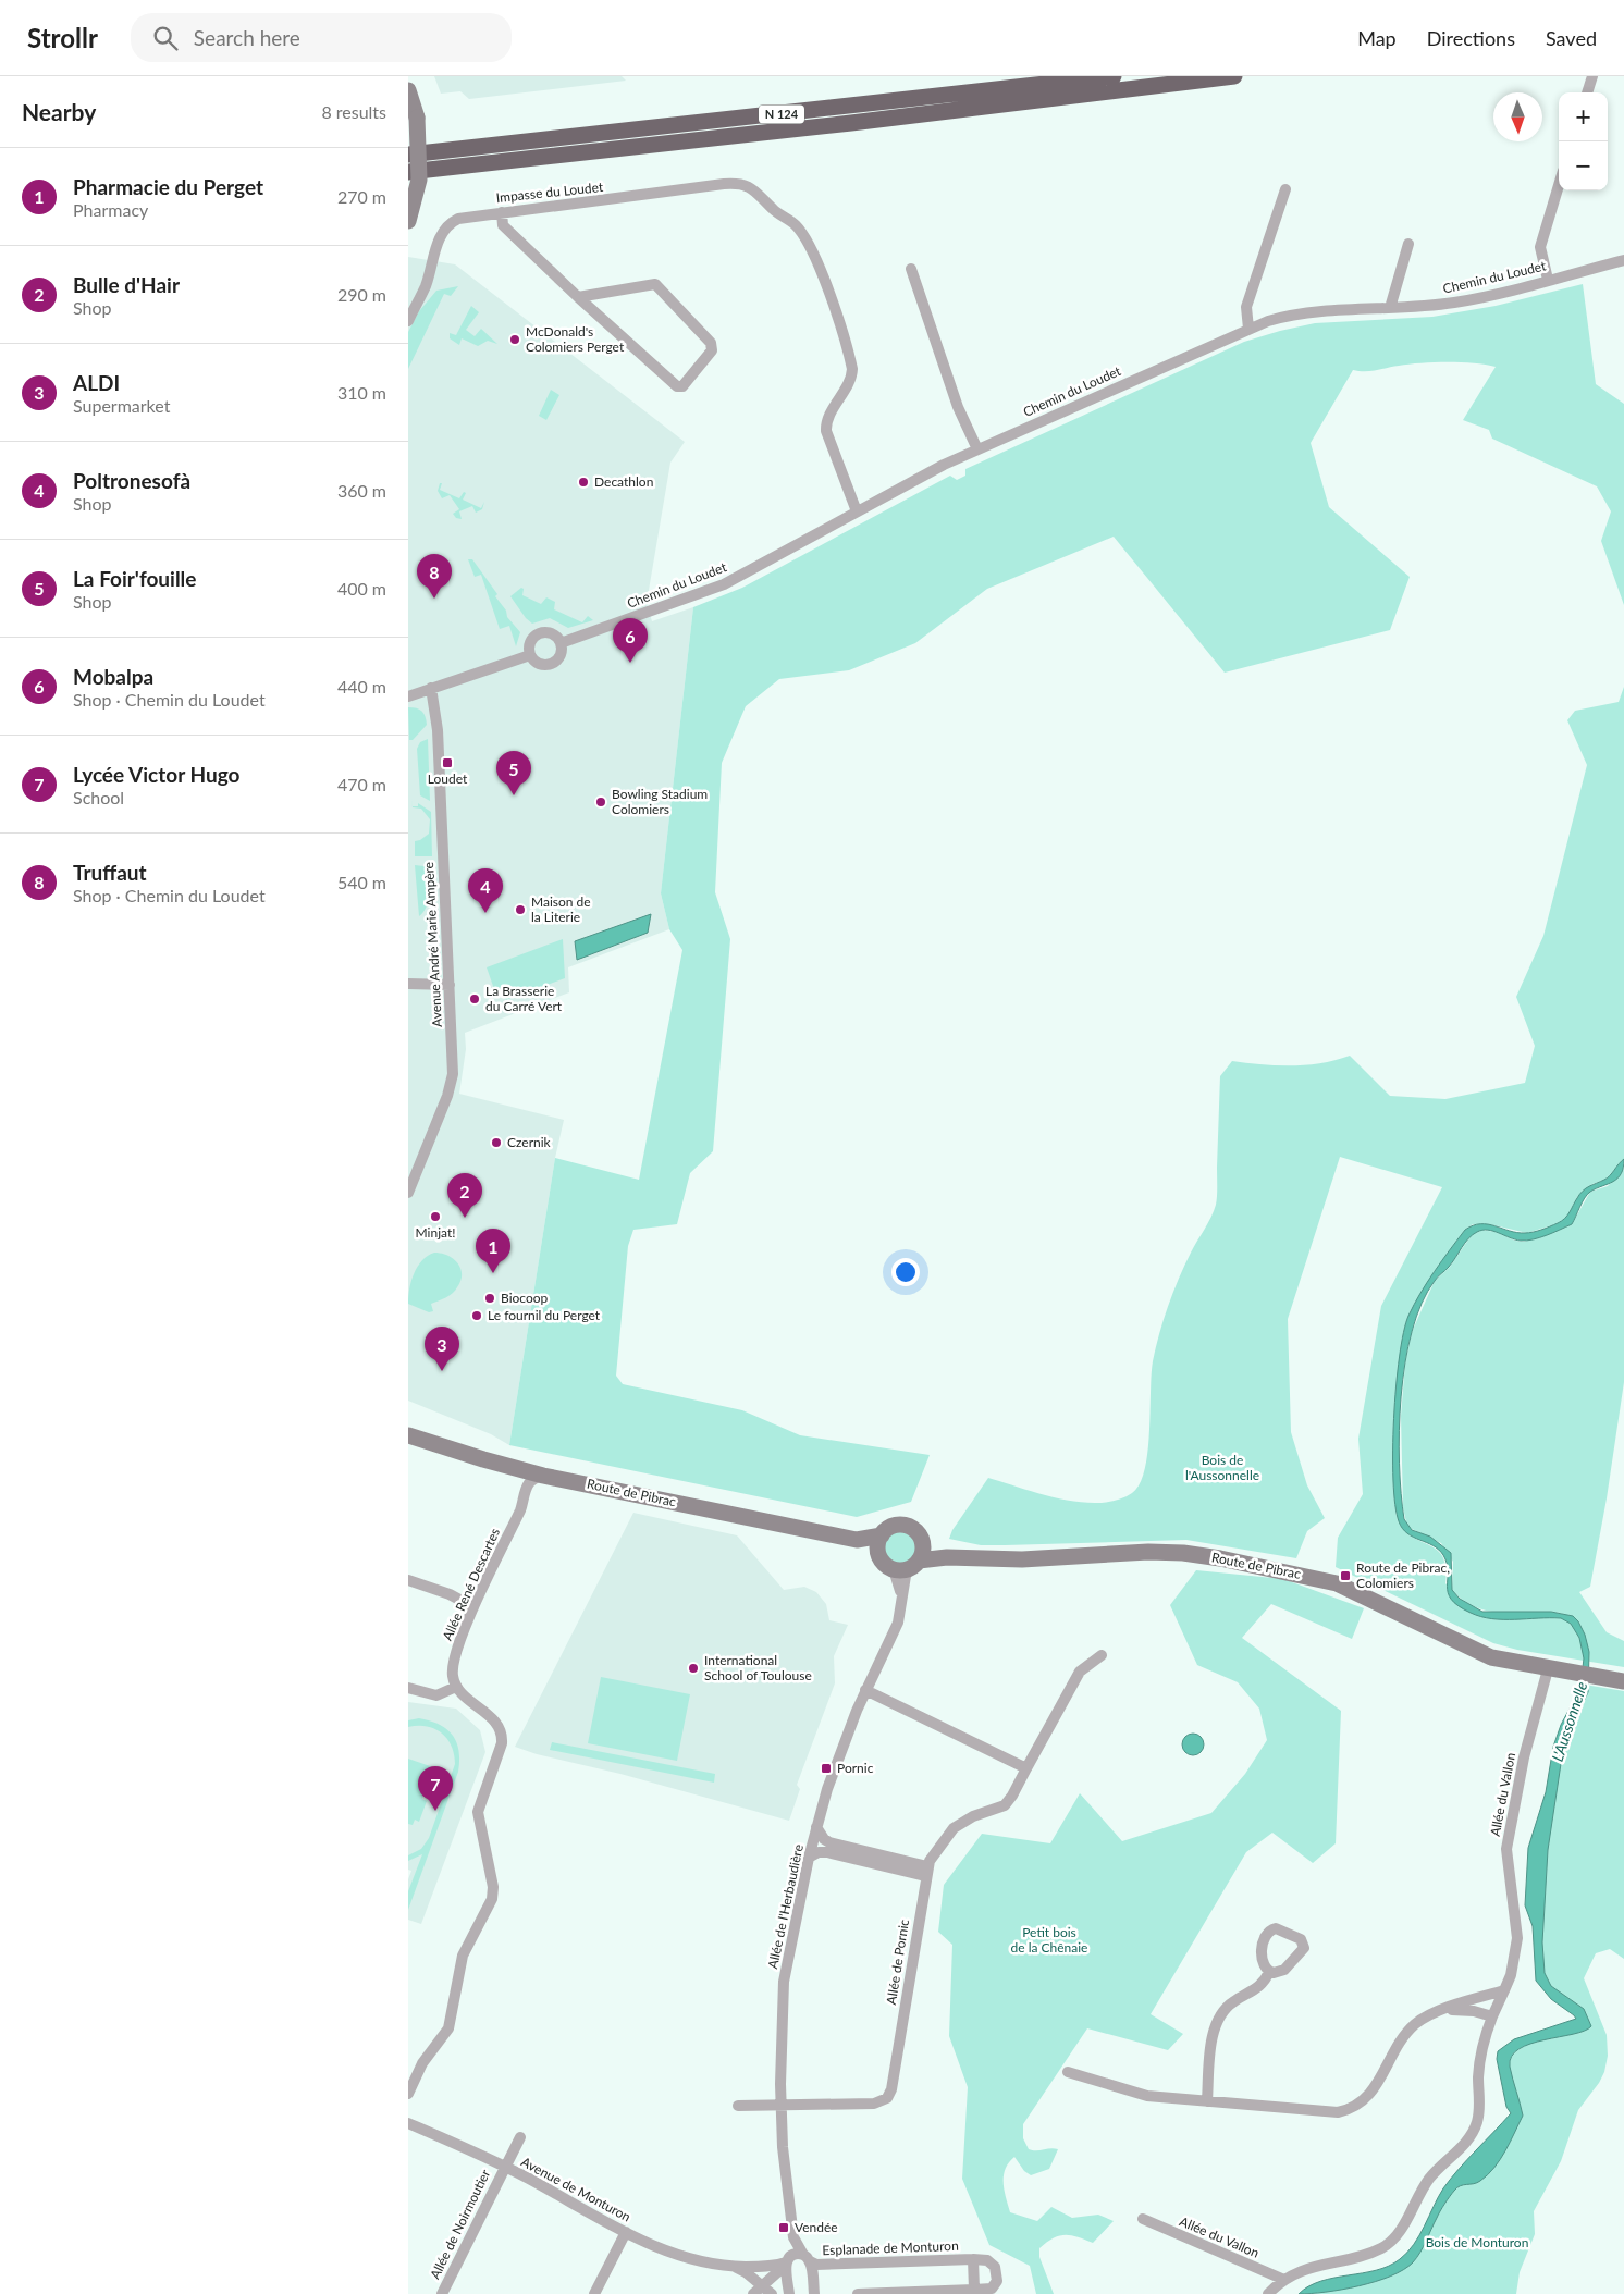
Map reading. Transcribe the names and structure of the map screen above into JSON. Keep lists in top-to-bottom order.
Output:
{
  "streets": {
    "highway": ["N 124"],
    "main road": ["Route de Pibrac"],
    "street": [
      "Impasse du Loudet",
      "Chemin du Loudet",
      "Avenue André Marie Ampère",
      "Allée René Descartes",
      "Allée du Vallon",
      "Allée de l'Herbaudière",
      "Allée de Pornic",
      "Avenue de Monturon",
      "Allée de Noirmoutier",
      "Esplanade de Monturon"
    ]
  },
  "crossings": [
    ["Impasse du Loudet", "Chemin du Loudet"],
    ["Route de Pibrac", "Allée René Descartes"],
    ["Route de Pibrac", "Allée du Vallon"],
    ["Route de Pibrac", "Allée de l'Herbaudière"],
    ["Allée de l'Herbaudière", "Allée de Pornic"],
    ["Allée de l'Herbaudière", "Avenue de Monturon"],
    ["Allée de l'Herbaudière", "Esplanade de Monturon"],
    ["Avenue de Monturon", "Allée de Noirmoutier"],
    ["Avenue de Monturon", "Esplanade de Monturon"]
  ],
  "water": ["L'Aussonnelle"],
  "parks": ["Bois de l'Aussonnelle", "Petit bois de la Chênaie", "Bois de Monturon"],
  "places": {
    "other": [
      "McDonald's Colomiers Perget",
      "Decathlon",
      "Bowling Stadium Colomiers",
      "Maison de la Literie",
      "La Brasserie du Carré Vert",
      "Czernik",
      "Minjat!",
      "Biocoop",
      "Le fournil du Perget",
      "International School of Toulouse"
    ],
    "transit": [
      "Loudet",
      "Route de Pibrac, Colomiers",
      "Pornic",
      "Vendée"
    ]
  },
  "north": "bottom",
  "page": {
    "header": "Strollr",
    "search": "Search here",
    "nav": ["Map", "Directions", "Saved"],
    "heading": ["Nearby", "8 results"],
    "map_buttons": ["+", "−"],
    "list": [
      {
        "mark": "1",
        "name": "Pharmacie du Perget",
        "note": "Pharmacy",
        "value": "270 m"
      },
      {
        "mark": "2",
        "name": "Bulle d'Hair",
        "note": "Shop",
        "value": "290 m"
      },
      {
        "mark": "3",
        "name": "ALDI",
        "note": "Supermarket",
        "value": "310 m"
      },
      {
        "mark": "4",
        "name": "Poltronesofà",
        "note": "Shop",
        "value": "360 m"
      },
      {
        "mark": "5",
        "name": "La Foir'fouille",
        "note": "Shop",
        "value": "400 m"
      },
      {
        "mark": "6",
        "name": "Mobalpa",
        "note": "Shop · Chemin du Loudet",
        "value": "440 m"
      },
      {
        "mark": "7",
        "name": "Lycée Victor Hugo",
        "note": "School",
        "value": "470 m"
      },
      {
        "mark": "8",
        "name": "Truffaut",
        "note": "Shop · Chemin du Loudet",
        "value": "540 m"
      }
    ],
    "pins": [
      "8",
      "6",
      "5",
      "4",
      "2",
      "1",
      "3",
      "7"
    ]
  }
}
